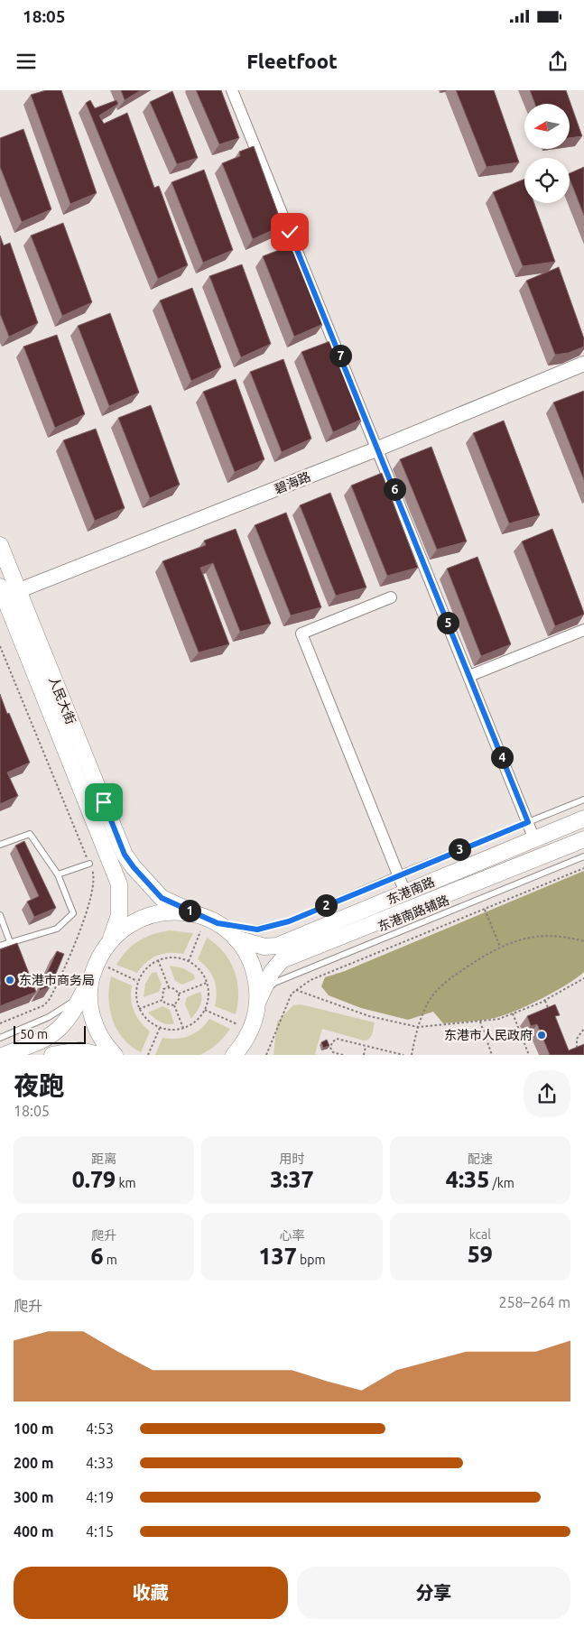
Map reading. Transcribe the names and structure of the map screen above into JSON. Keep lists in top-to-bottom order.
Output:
{
  "streets": {
    "main road": ["人民大街", "东港南路"],
    "street": ["碧海路"],
    "lane": ["东港南路辅路"]
  },
  "crossings": [
    ["碧海路", "人民大街"],
    ["东港南路", "东港南路辅路"]
  ],
  "places": ["东港市商务局", "东港市人民政府"],
  "scale_bar": "50 m",
  "north": "left",
  "page": {
    "status": "18:05",
    "header": "Fleetfoot",
    "pins": [
      "7",
      "6",
      "5",
      "4",
      "3",
      "2",
      "1"
    ],
    "scale": "50 m",
    "heading": ["夜跑", "18:05"],
    "stats": [
      ["距离", "0.79 km"],
      ["用时", "3:37"],
      ["配速", "4:35 /km"],
      ["爬升", "6 m"],
      ["心率", "137 bpm"],
      ["kcal", "59"]
    ],
    "chart": ["爬升", "258–264 m"],
    "list": [
      {
        "name": "100 m",
        "note": "4:53"
      },
      {
        "name": "200 m",
        "note": "4:33"
      },
      {
        "name": "300 m",
        "note": "4:19"
      },
      {
        "name": "400 m",
        "note": "4:15"
      }
    ],
    "buttons": ["收藏", "分享"]
  }
}
